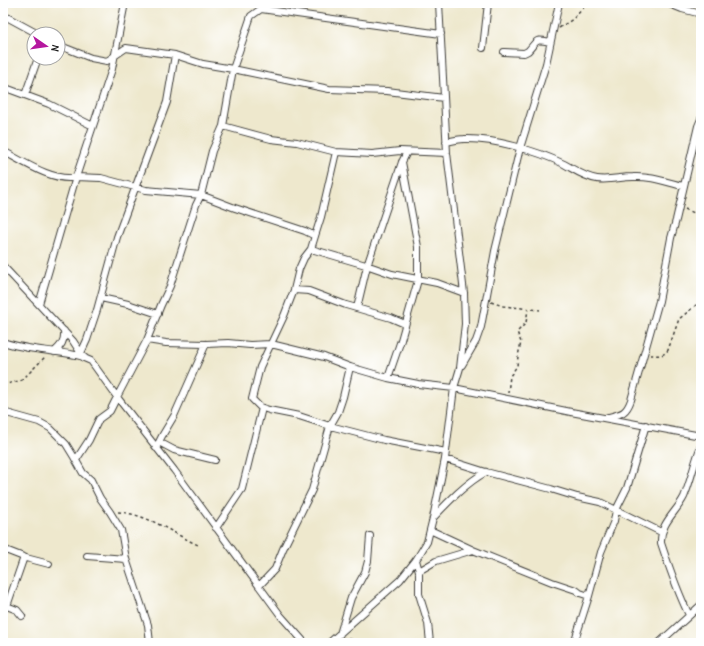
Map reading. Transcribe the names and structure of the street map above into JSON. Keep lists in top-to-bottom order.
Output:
{
  "north": "right"
}
